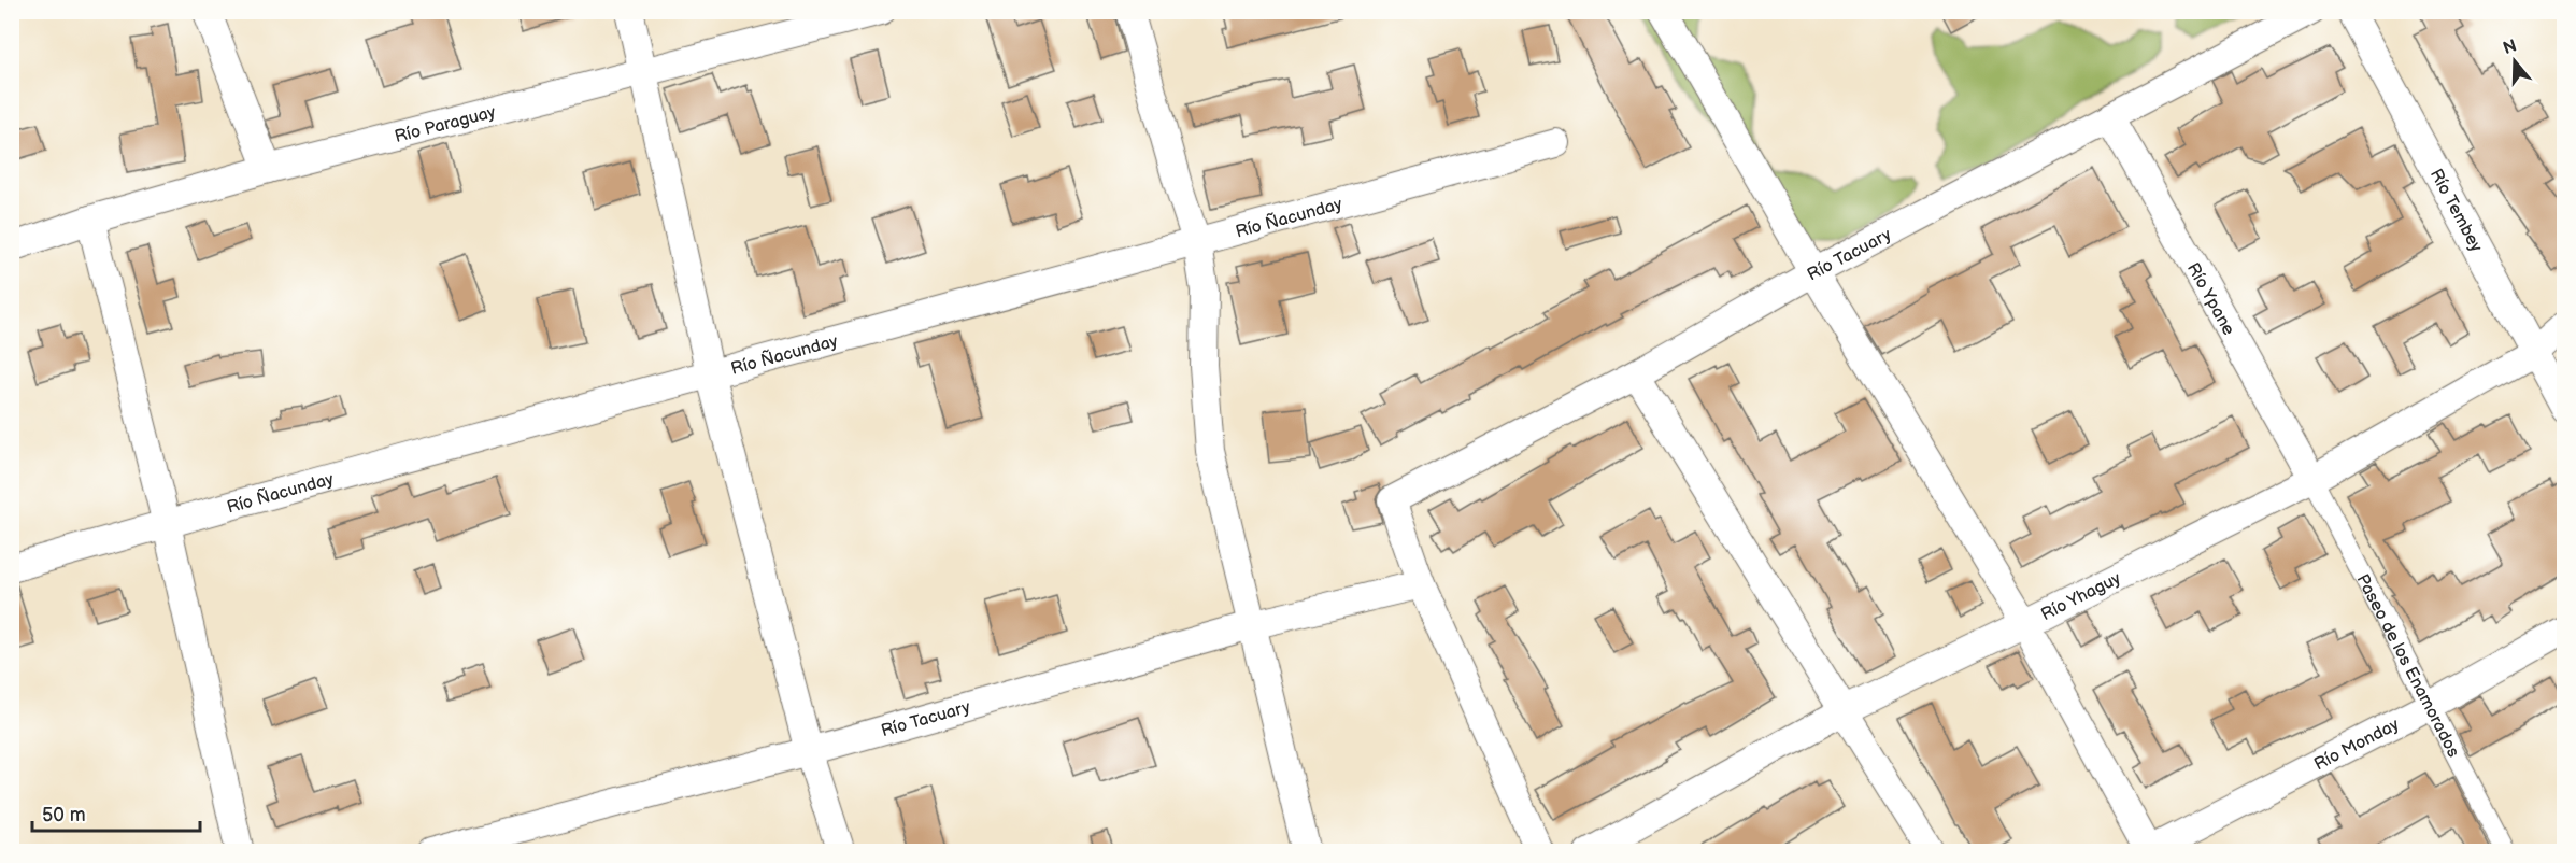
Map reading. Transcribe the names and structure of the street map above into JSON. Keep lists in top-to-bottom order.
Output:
{
  "streets": {
    "street": [
      "Río Paraguay",
      "Río Tembey",
      "Río Ñacunday",
      "Río Tacuary",
      "Río Ypane",
      "Río Yhaguy",
      "Paseo de los Enamorados",
      "Río Monday"
    ]
  },
  "crossings": [
    ["Río Tembey", "Río Yhaguy"],
    ["Río Tacuary", "Río Ypane"],
    ["Río Ypane", "Río Yhaguy"],
    ["Río Ypane", "Paseo de los Enamorados"],
    ["Río Yhaguy", "Paseo de los Enamorados"],
    ["Paseo de los Enamorados", "Río Monday"]
  ],
  "scale_bar": "50 m",
  "north": "top"
}
